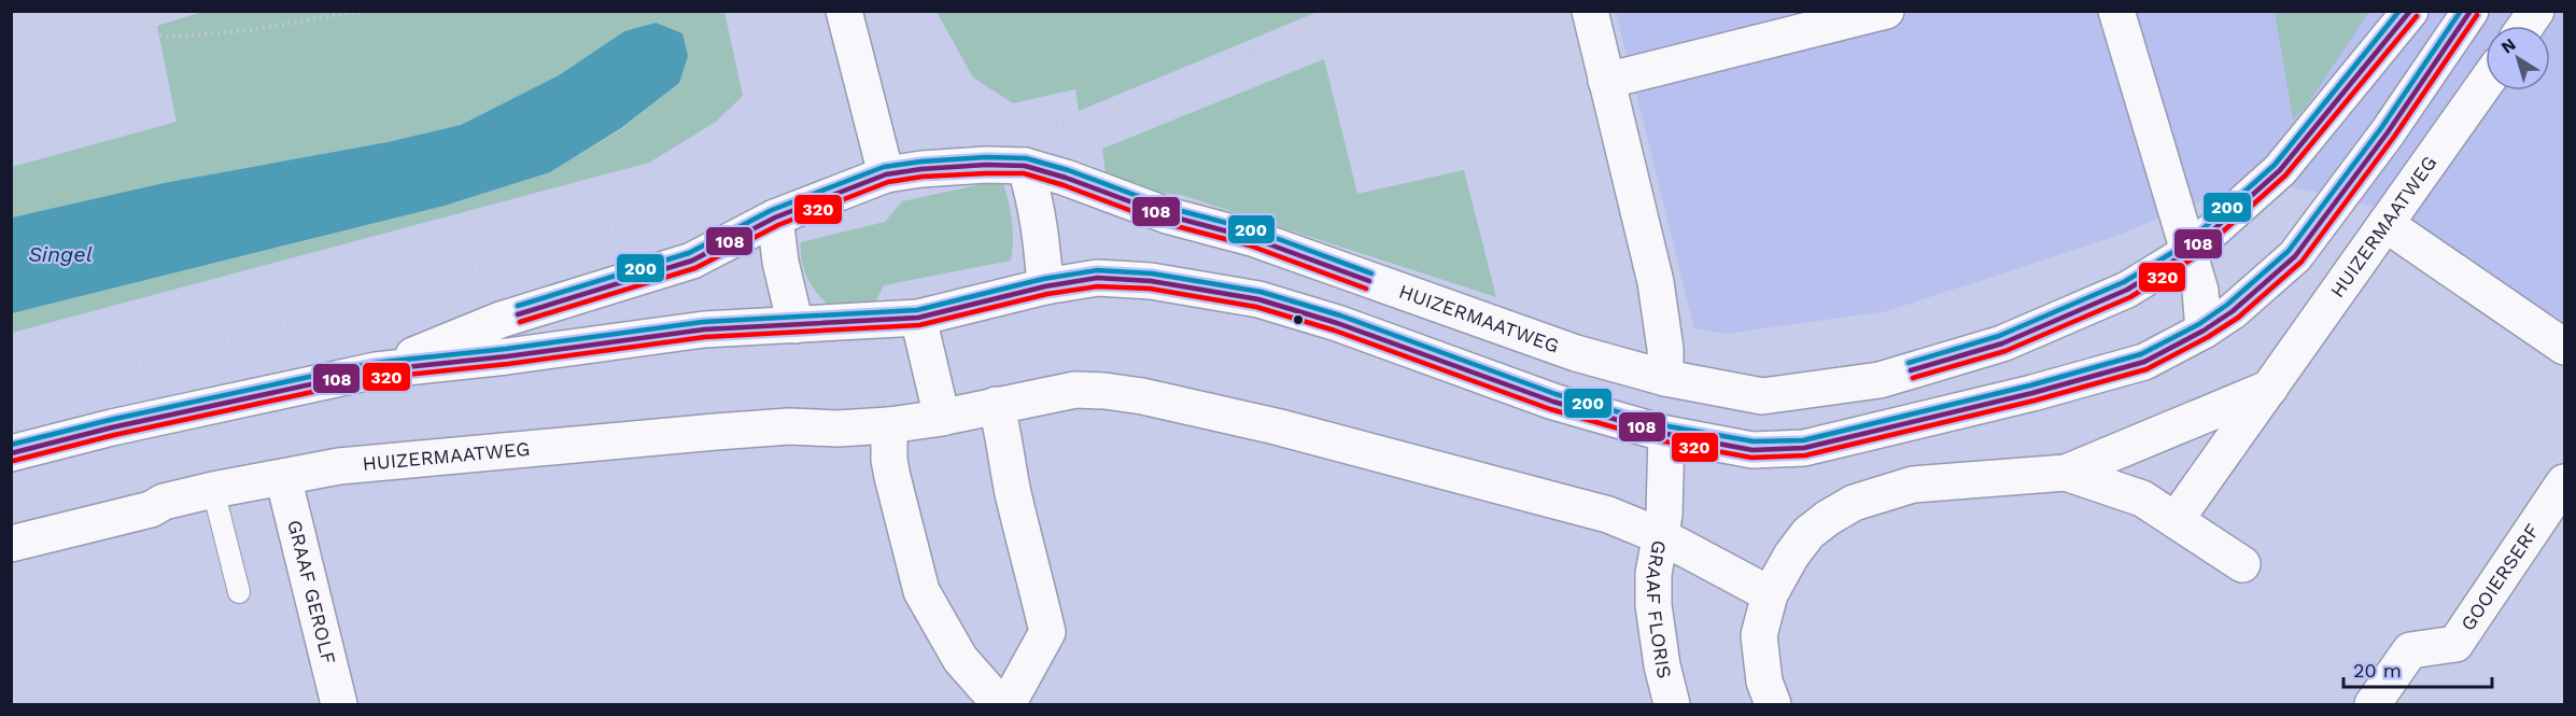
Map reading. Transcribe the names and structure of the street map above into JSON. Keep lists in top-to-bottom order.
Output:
{
  "streets": {
    "street": [
      "HUIZERMAATWEG",
      "GOOIERSERF",
      "GRAAF GEROLF",
      "GRAAF FLORIS"
    ]
  },
  "crossings": [
    ["HUIZERMAATWEG", "GRAAF GEROLF"],
    ["HUIZERMAATWEG", "GRAAF FLORIS"]
  ],
  "water": ["Singel"],
  "lines": ["transit line 108", "transit line 200", "transit line 320"],
  "scale_bar": "20 m",
  "north": "top left"
}
